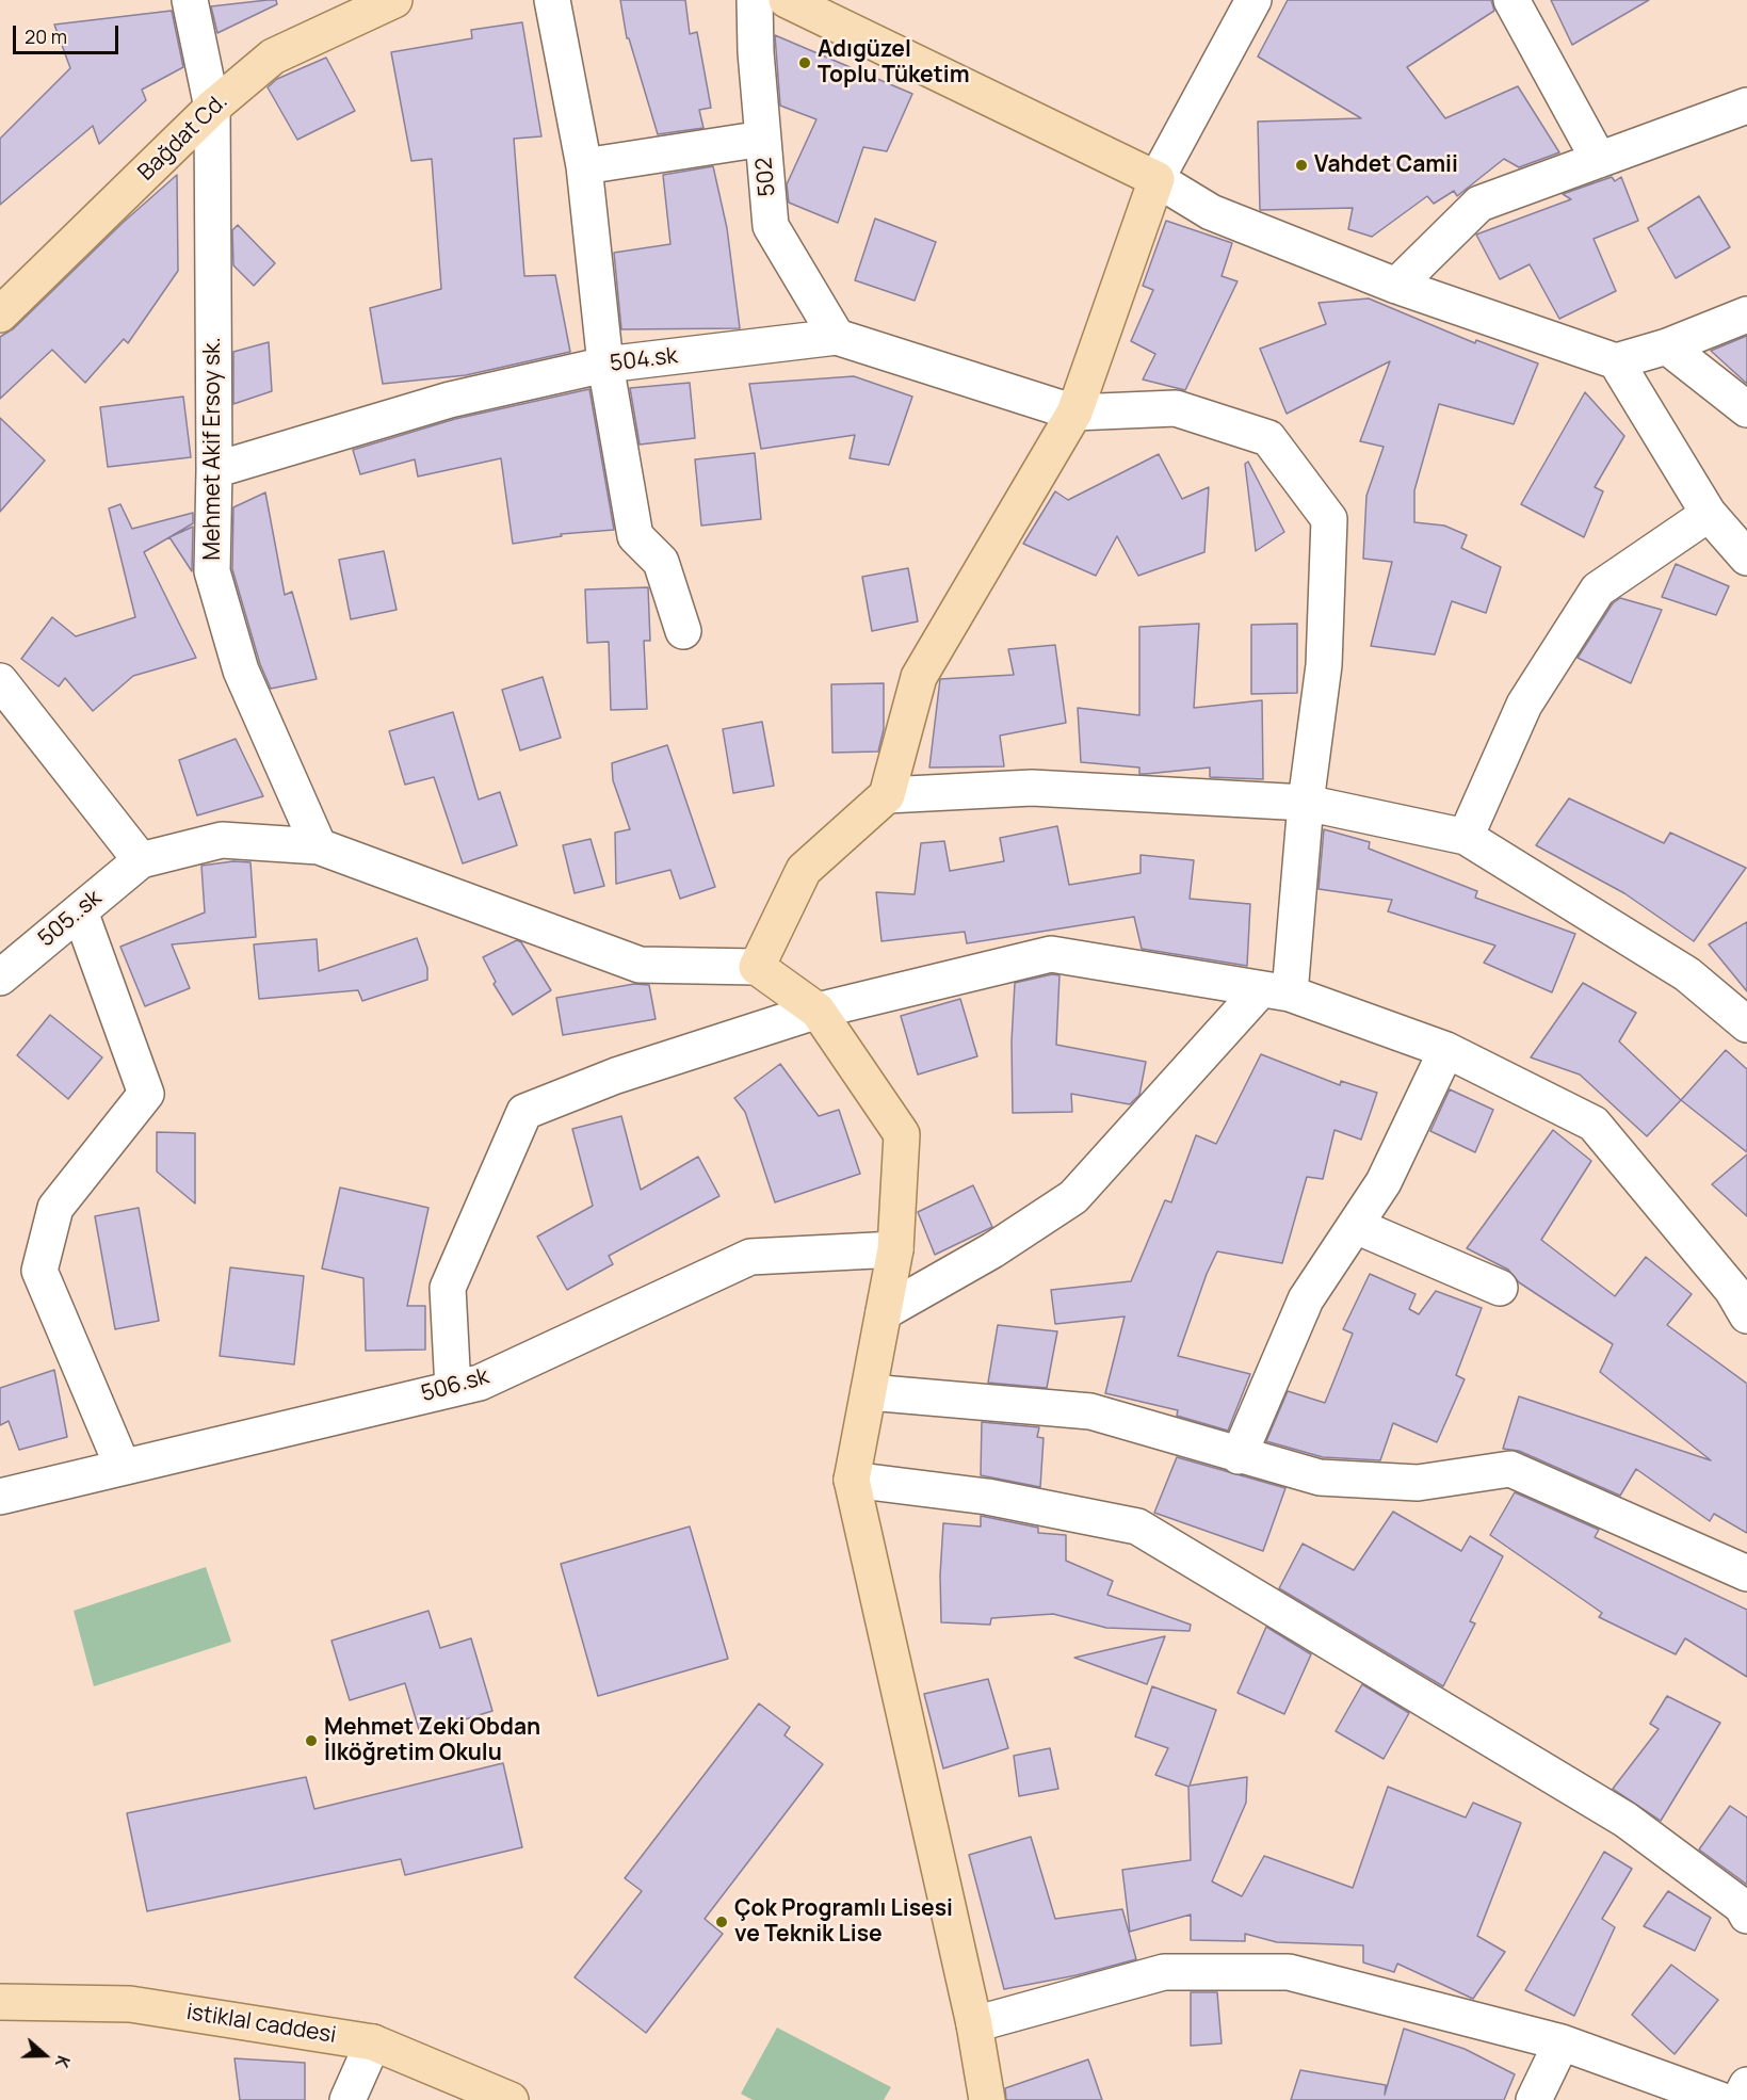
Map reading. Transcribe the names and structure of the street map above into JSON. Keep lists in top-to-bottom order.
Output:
{
  "streets": {
    "main road": ["Bağdat Cd.", "istiklal caddesi"],
    "street": [
      "502",
      "504.sk",
      "Mehmet Akif Ersoy sk.",
      "505..sk",
      "506.sk"
    ]
  },
  "crossings": [
    ["Bağdat Cd.", "Mehmet Akif Ersoy sk."],
    ["502", "504.sk"],
    ["504.sk", "Mehmet Akif Ersoy sk."]
  ],
  "places": [
    "Adıgüzel Toplu Tüketim",
    "Vahdet Camii",
    "Mehmet Zeki Obdan İlköğretim Okulu",
    "Çok Programlı Lisesi ve Teknik Lise"
  ],
  "scale_bar": "20 m",
  "north": "right"
}
